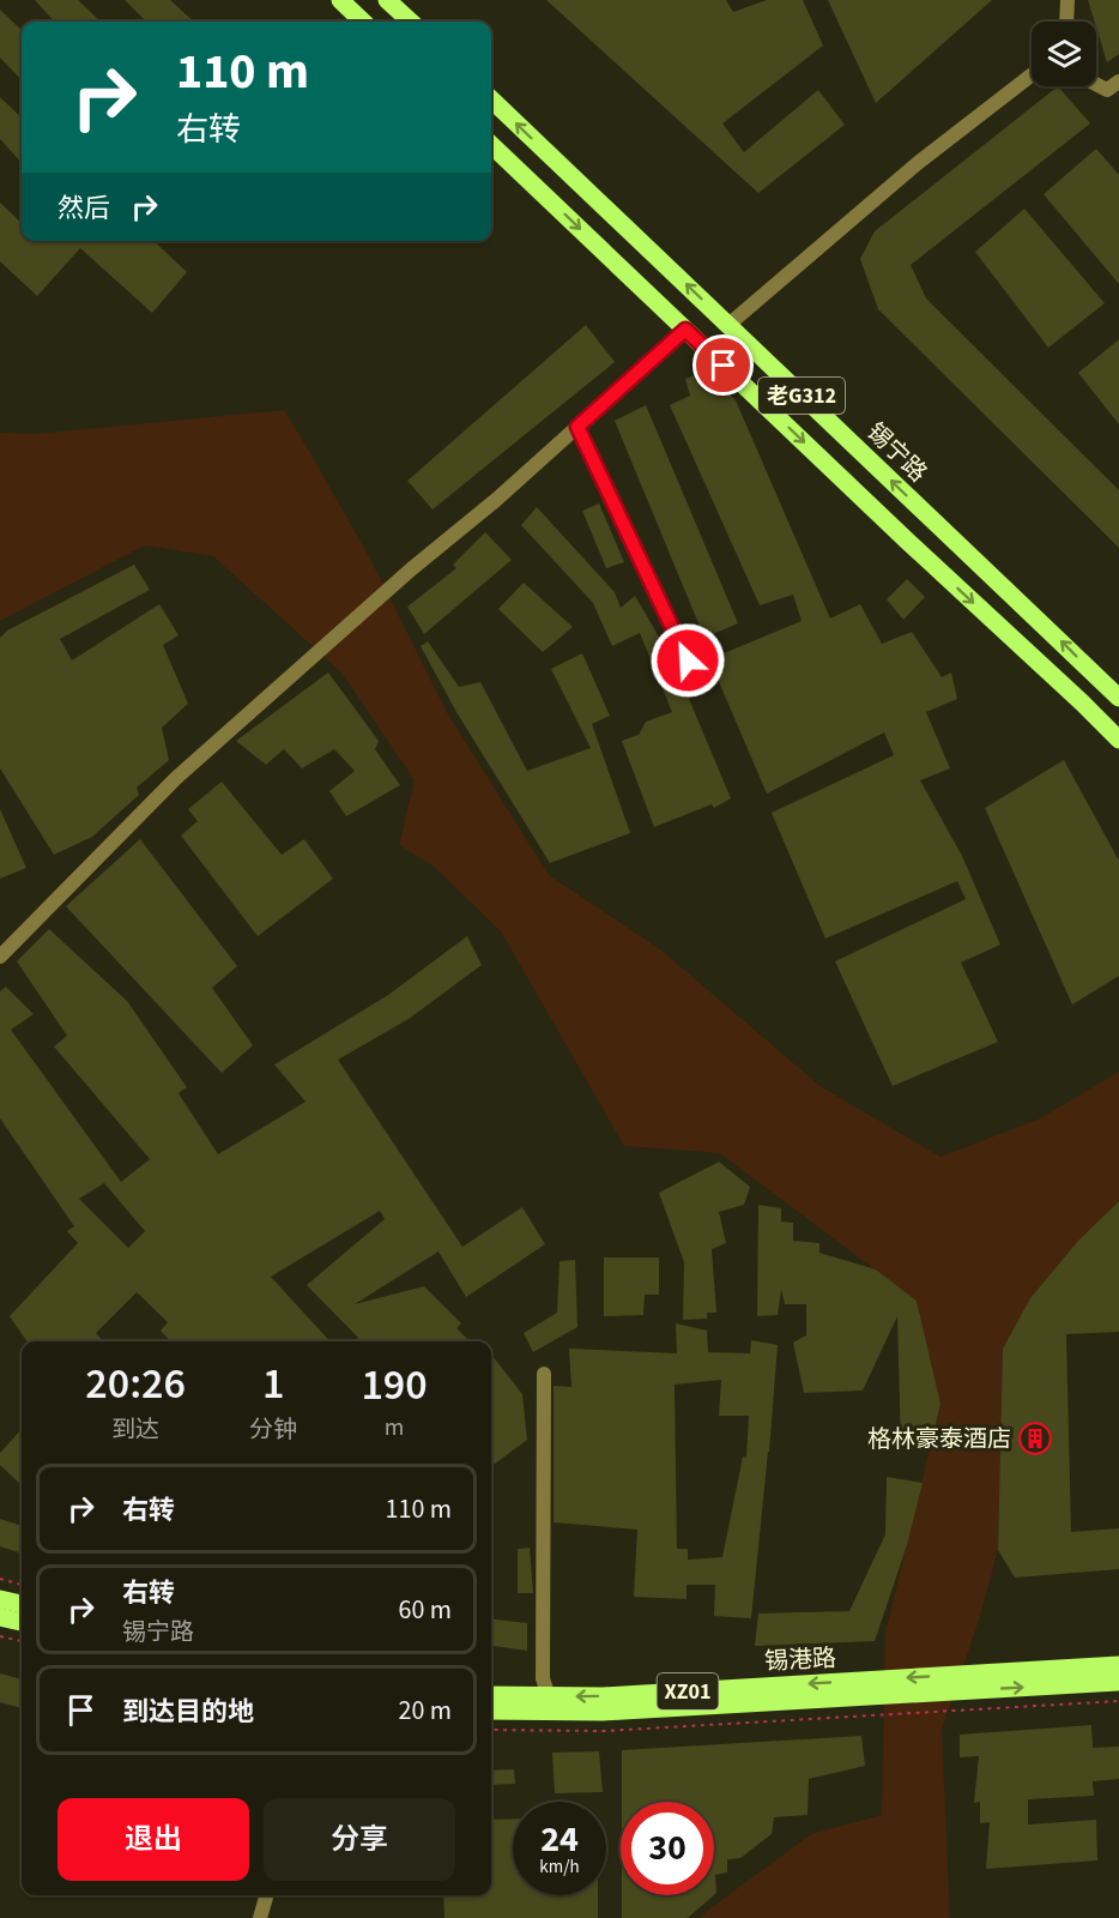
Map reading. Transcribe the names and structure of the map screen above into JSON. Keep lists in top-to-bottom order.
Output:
{
  "streets": {
    "main road": [
      "老G312",
      "锡宁路",
      "锡港路",
      "XZ01"
    ]
  },
  "places": {
    "building": ["格林豪泰酒店"]
  },
  "page": {
    "turn": ["110 m", "右转"],
    "then": "然后",
    "eta": [
      "20:26",
      "到达",
      "1",
      "分钟",
      "190",
      "m"
    ],
    "list": [
      {
        "name": "右转",
        "value": "110 m"
      },
      {
        "name": "右转",
        "note": "锡宁路",
        "value": "60 m"
      },
      {
        "name": "到达目的地",
        "value": "20 m"
      }
    ],
    "buttons": ["退出", "分享"],
    "speed": "24 km/h",
    "limit": "30"
  }
}
